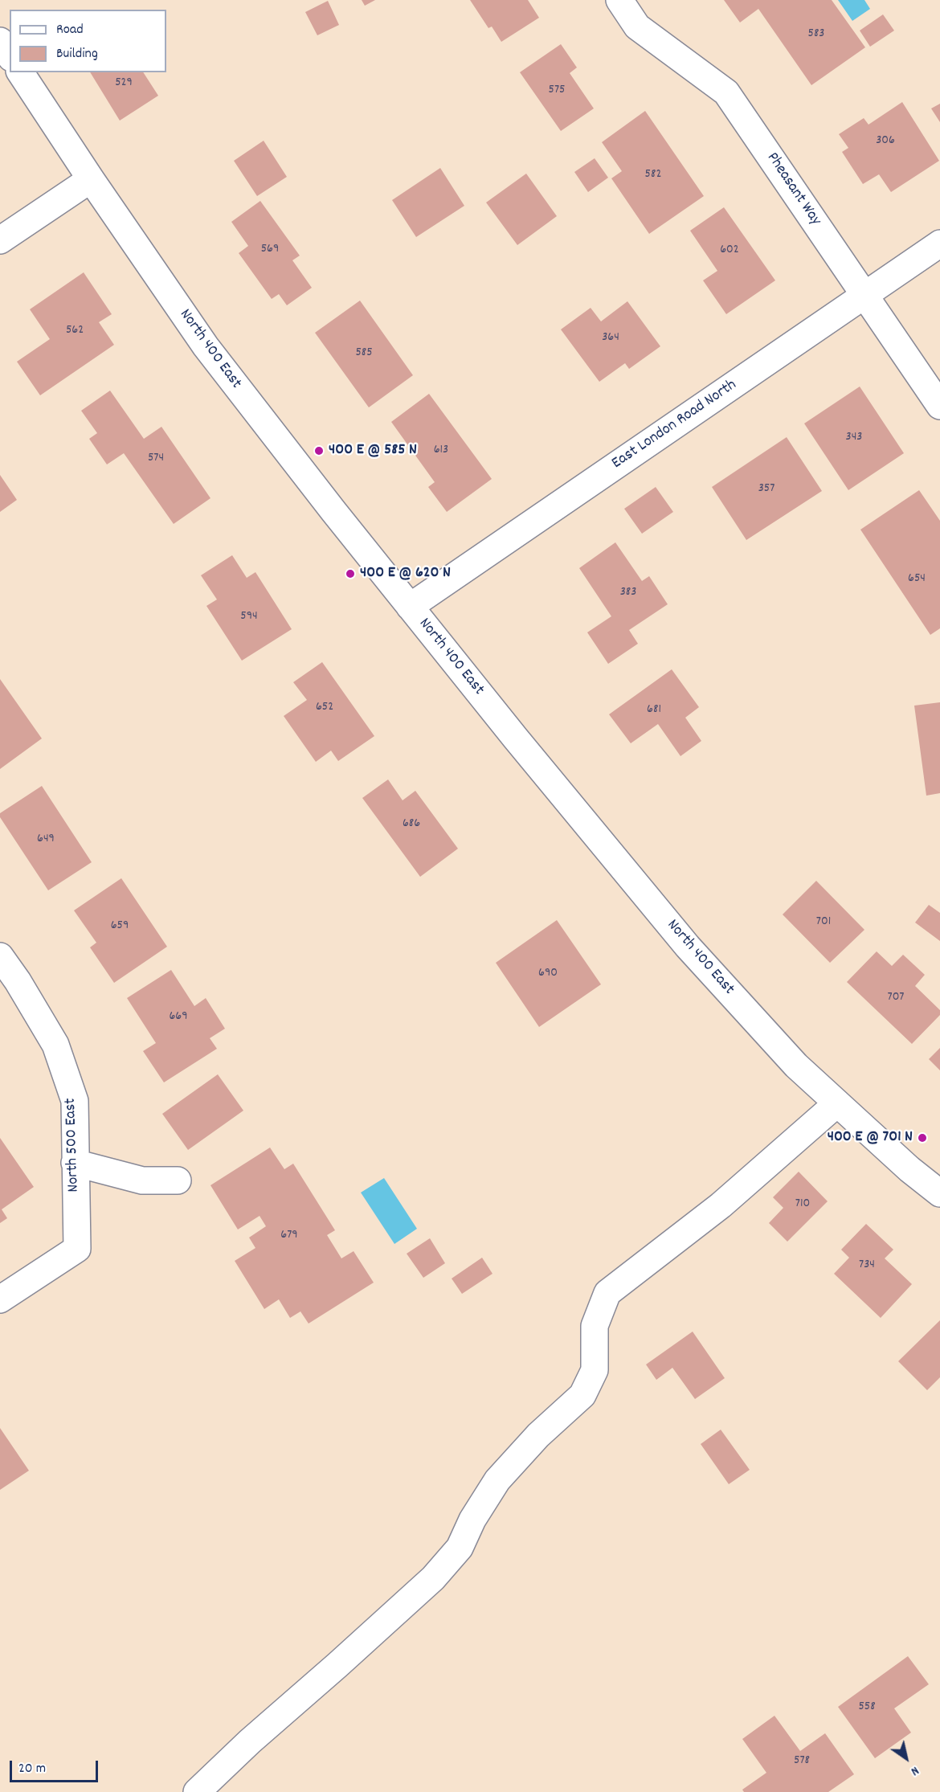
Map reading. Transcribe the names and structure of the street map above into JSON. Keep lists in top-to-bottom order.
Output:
{
  "streets": {
    "street": [
      "Pheasant Way",
      "North 400 East",
      "East London Road North",
      "North 500 East"
    ]
  },
  "crossings": [
    ["Pheasant Way", "East London Road North"],
    ["North 400 East", "East London Road North"]
  ],
  "places": ["400 E @ 585 N", "400 E @ 620 N", "400 E @ 701 N"],
  "house_numbers": [
    "583",
    "529",
    "575",
    "306",
    "582",
    "569",
    "602",
    "562",
    "364",
    "585",
    "343",
    "613",
    "574",
    "357",
    "654",
    "383",
    "594",
    "652",
    "681",
    "686",
    "649",
    "701",
    "659",
    "690",
    "707",
    "669",
    "710",
    "679",
    "734",
    "558",
    "578"
  ],
  "legend": ["Road", "Building"],
  "scale_bar": "20 m",
  "north": "bottom right"
}
